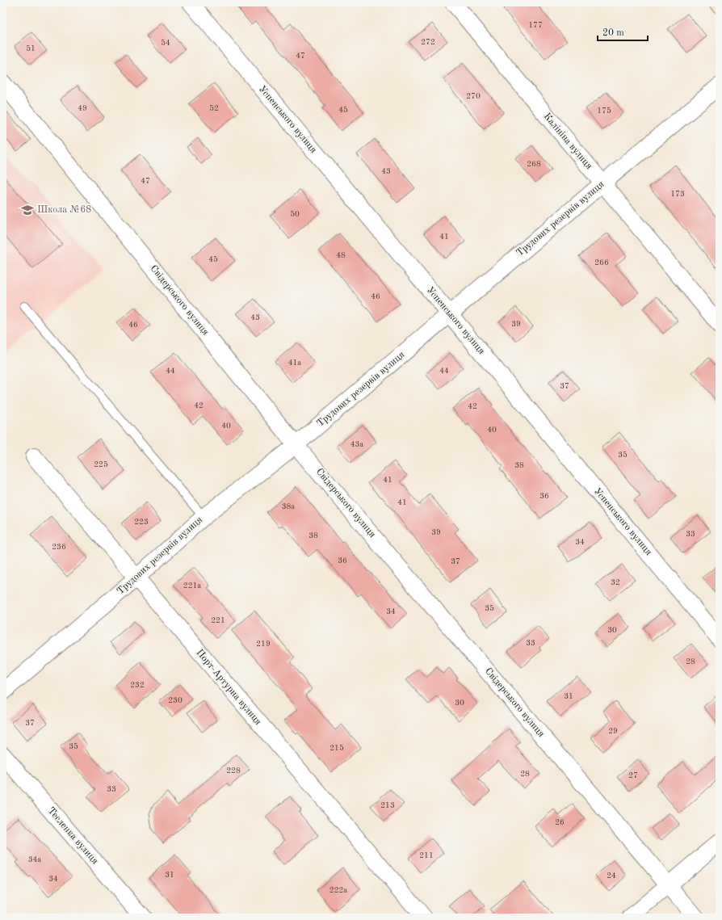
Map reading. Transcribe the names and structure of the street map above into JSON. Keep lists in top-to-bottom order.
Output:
{
  "streets": {
    "street": [
      "Успенського вулиця",
      "Калініна вулиця",
      "Трудових резервів вулиця",
      "Свідерського вулиця",
      "Порт-Артурна вулиця",
      "Тесленка вулиця"
    ]
  },
  "crossings": [
    ["Успенського вулиця", "Трудових резервів вулиця"],
    ["Калініна вулиця", "Трудових резервів вулиця"],
    ["Трудових резервів вулиця", "Свідерського вулиця"],
    ["Трудових резервів вулиця", "Порт-Артурна вулиця"]
  ],
  "places": {
    "school or university": ["Школа №68"]
  },
  "house_numbers": [
    "177",
    "272",
    "54",
    "51",
    "47",
    "270",
    "49",
    "52",
    "45",
    "175",
    "268",
    "43",
    "47",
    "173",
    "50",
    "41",
    "48",
    "45",
    "266",
    "46",
    "43",
    "39",
    "46",
    "41а",
    "44",
    "44",
    "37",
    "42",
    "42",
    "40",
    "40",
    "43а",
    "35",
    "225",
    "38",
    "41",
    "36",
    "41",
    "38а",
    "223",
    "39",
    "33",
    "38",
    "34",
    "236",
    "36",
    "37",
    "32",
    "221а",
    "35",
    "34",
    "221",
    "30",
    "33",
    "219",
    "28",
    "232",
    "31",
    "230",
    "30",
    "37",
    "29",
    "35",
    "215",
    "228",
    "28",
    "27",
    "33",
    "213",
    "26",
    "211",
    "34а",
    "31",
    "24",
    "34",
    "222а"
  ],
  "scale_bar": "20 m"
}
